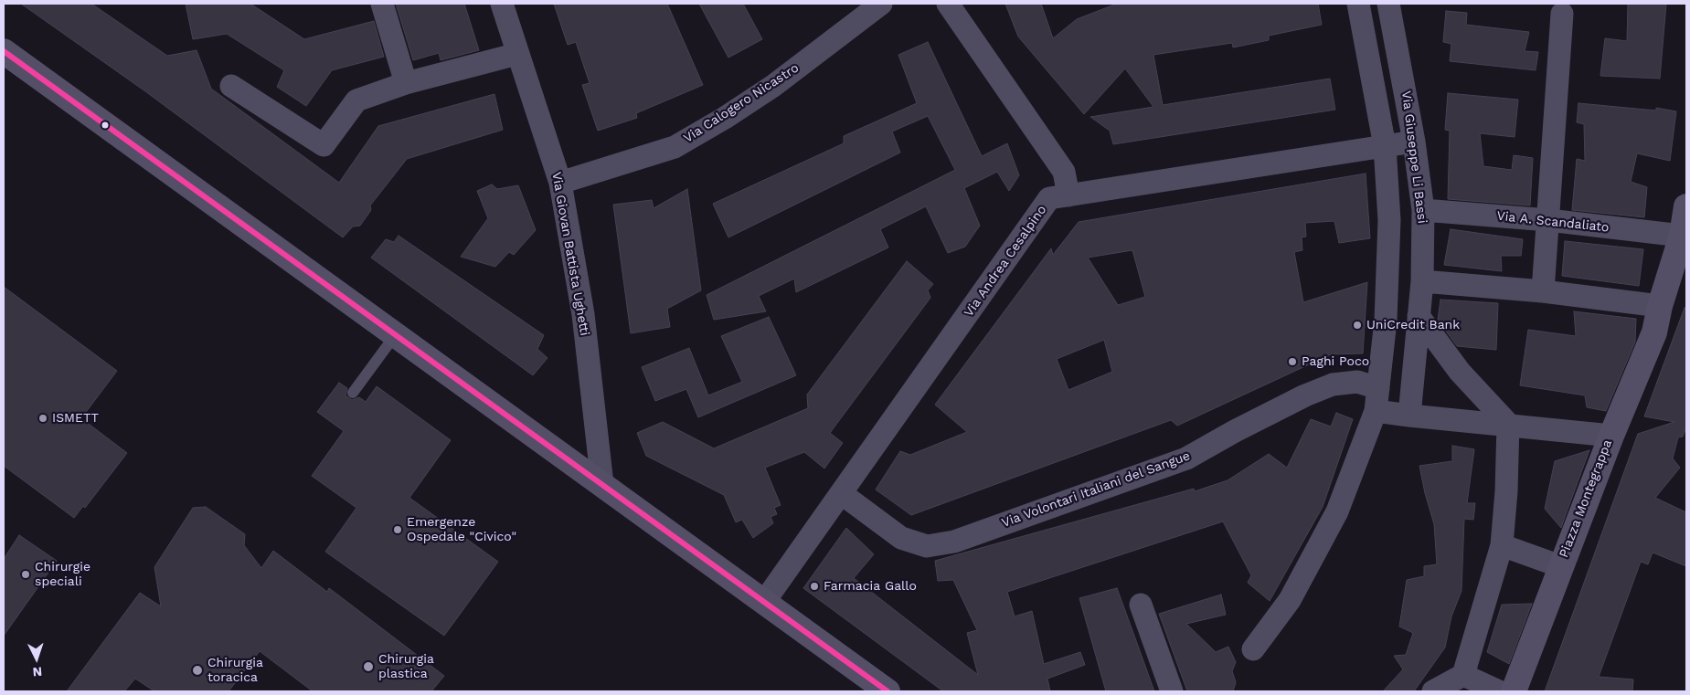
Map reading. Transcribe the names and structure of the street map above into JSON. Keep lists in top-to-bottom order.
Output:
{
  "streets": {
    "street": [
      "Via Calogero Nicastro",
      "Via Giuseppe Li Bassi",
      "Via A. Scandaliato",
      "Via Giovan Battista Ughetti",
      "Via Andrea Cesalpino",
      "Via Volontari Italiani del Sangue",
      "Piazza Montegrappa"
    ]
  },
  "crossings": [
    ["Via Calogero Nicastro", "Via Giovan Battista Ughetti"],
    ["Via Giuseppe Li Bassi", "Via A. Scandaliato"],
    ["Via Giuseppe Li Bassi", "Via Andrea Cesalpino"],
    ["Via Giuseppe Li Bassi", "Piazza Montegrappa"],
    ["Via Andrea Cesalpino", "Via Volontari Italiani del Sangue"]
  ],
  "places": [
    "UniCredit Bank",
    "Paghi Poco",
    "ISMETT",
    "Emergenze Ospedale \"Civico\"",
    "Chirurgie speciali",
    "Farmacia Gallo",
    "Chirurgia plastica",
    "Chirurgia toracica"
  ],
  "north": "bottom"
}
